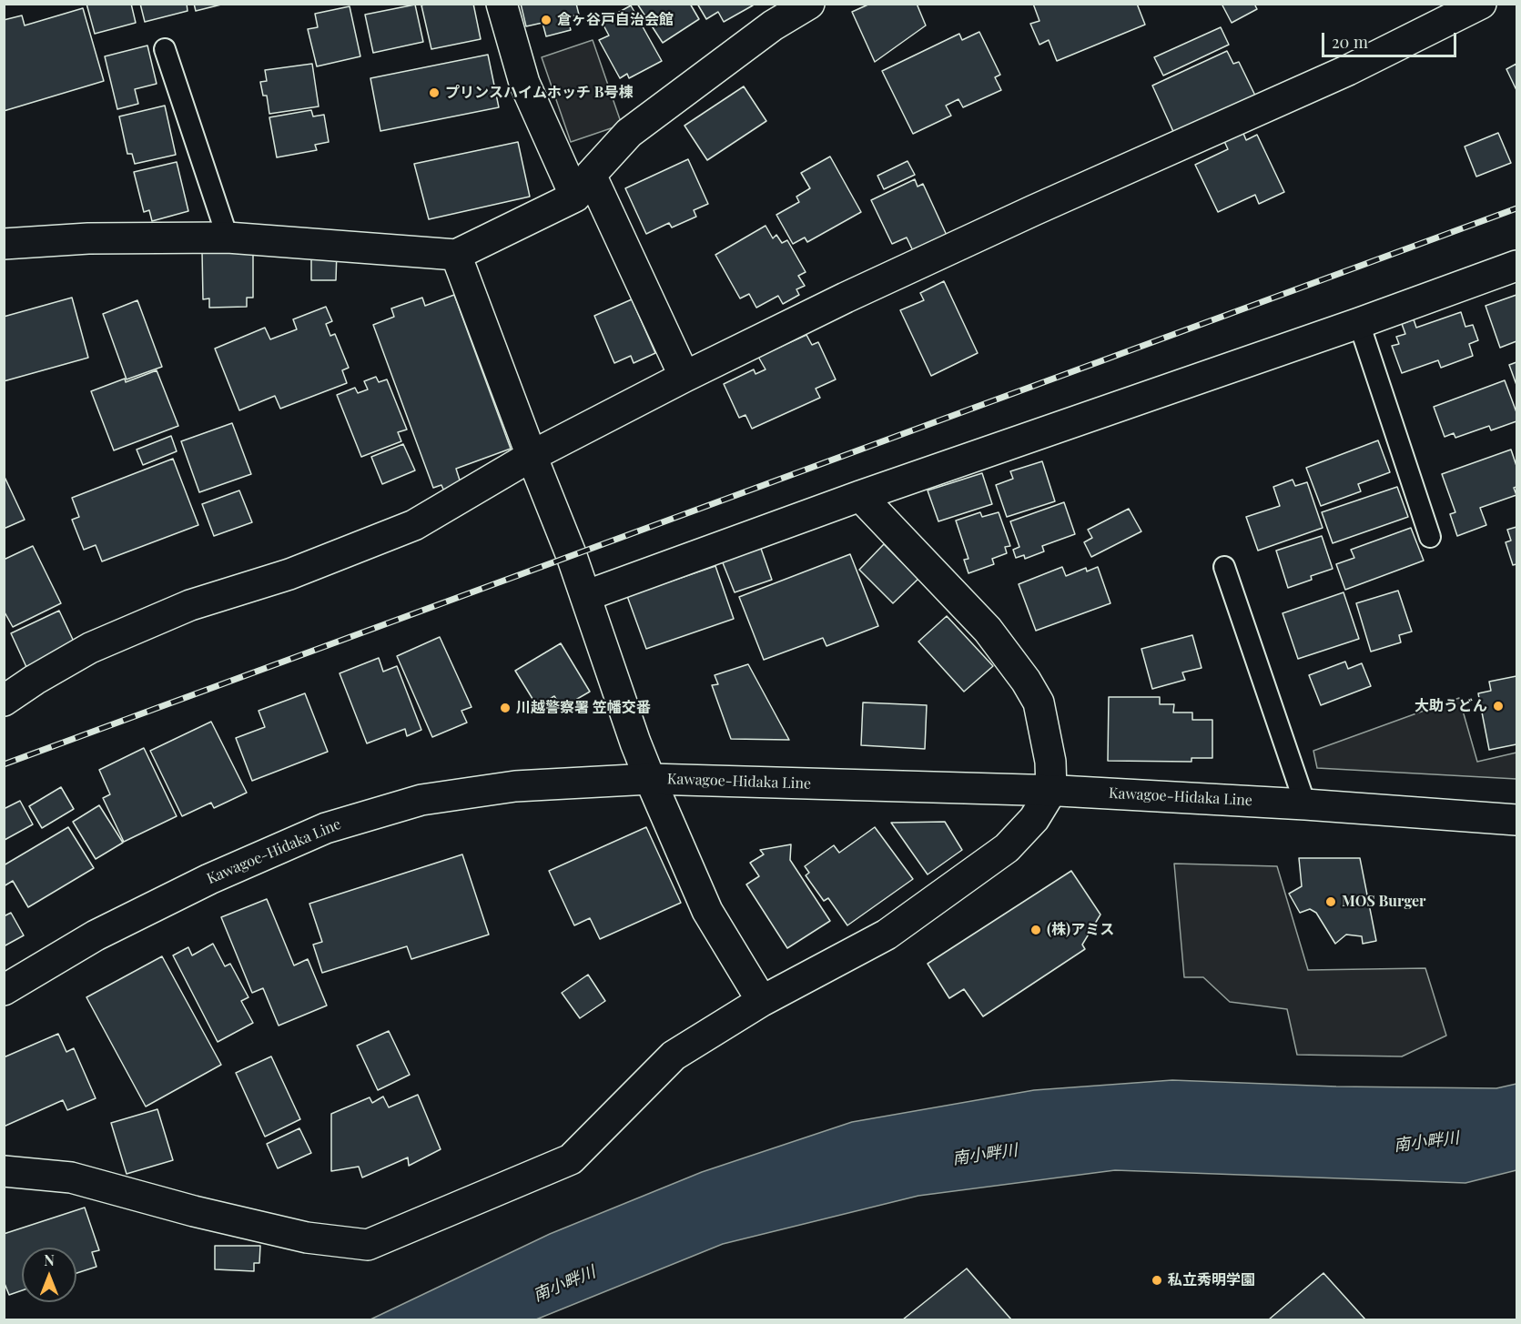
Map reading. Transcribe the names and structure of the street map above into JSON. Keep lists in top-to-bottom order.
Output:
{
  "streets": {
    "street": ["Kawagoe-Hidaka Line"]
  },
  "water": ["南小畔川"],
  "places": [
    "倉ヶ谷戸自治会館",
    "プリンスハイムホッチ B号棟",
    "大助うどん",
    "川越警察署 笠幡交番",
    "MOS Burger",
    "(株)アミス",
    "私立秀明学園"
  ],
  "scale_bar": "20 m",
  "north": "top"
}
